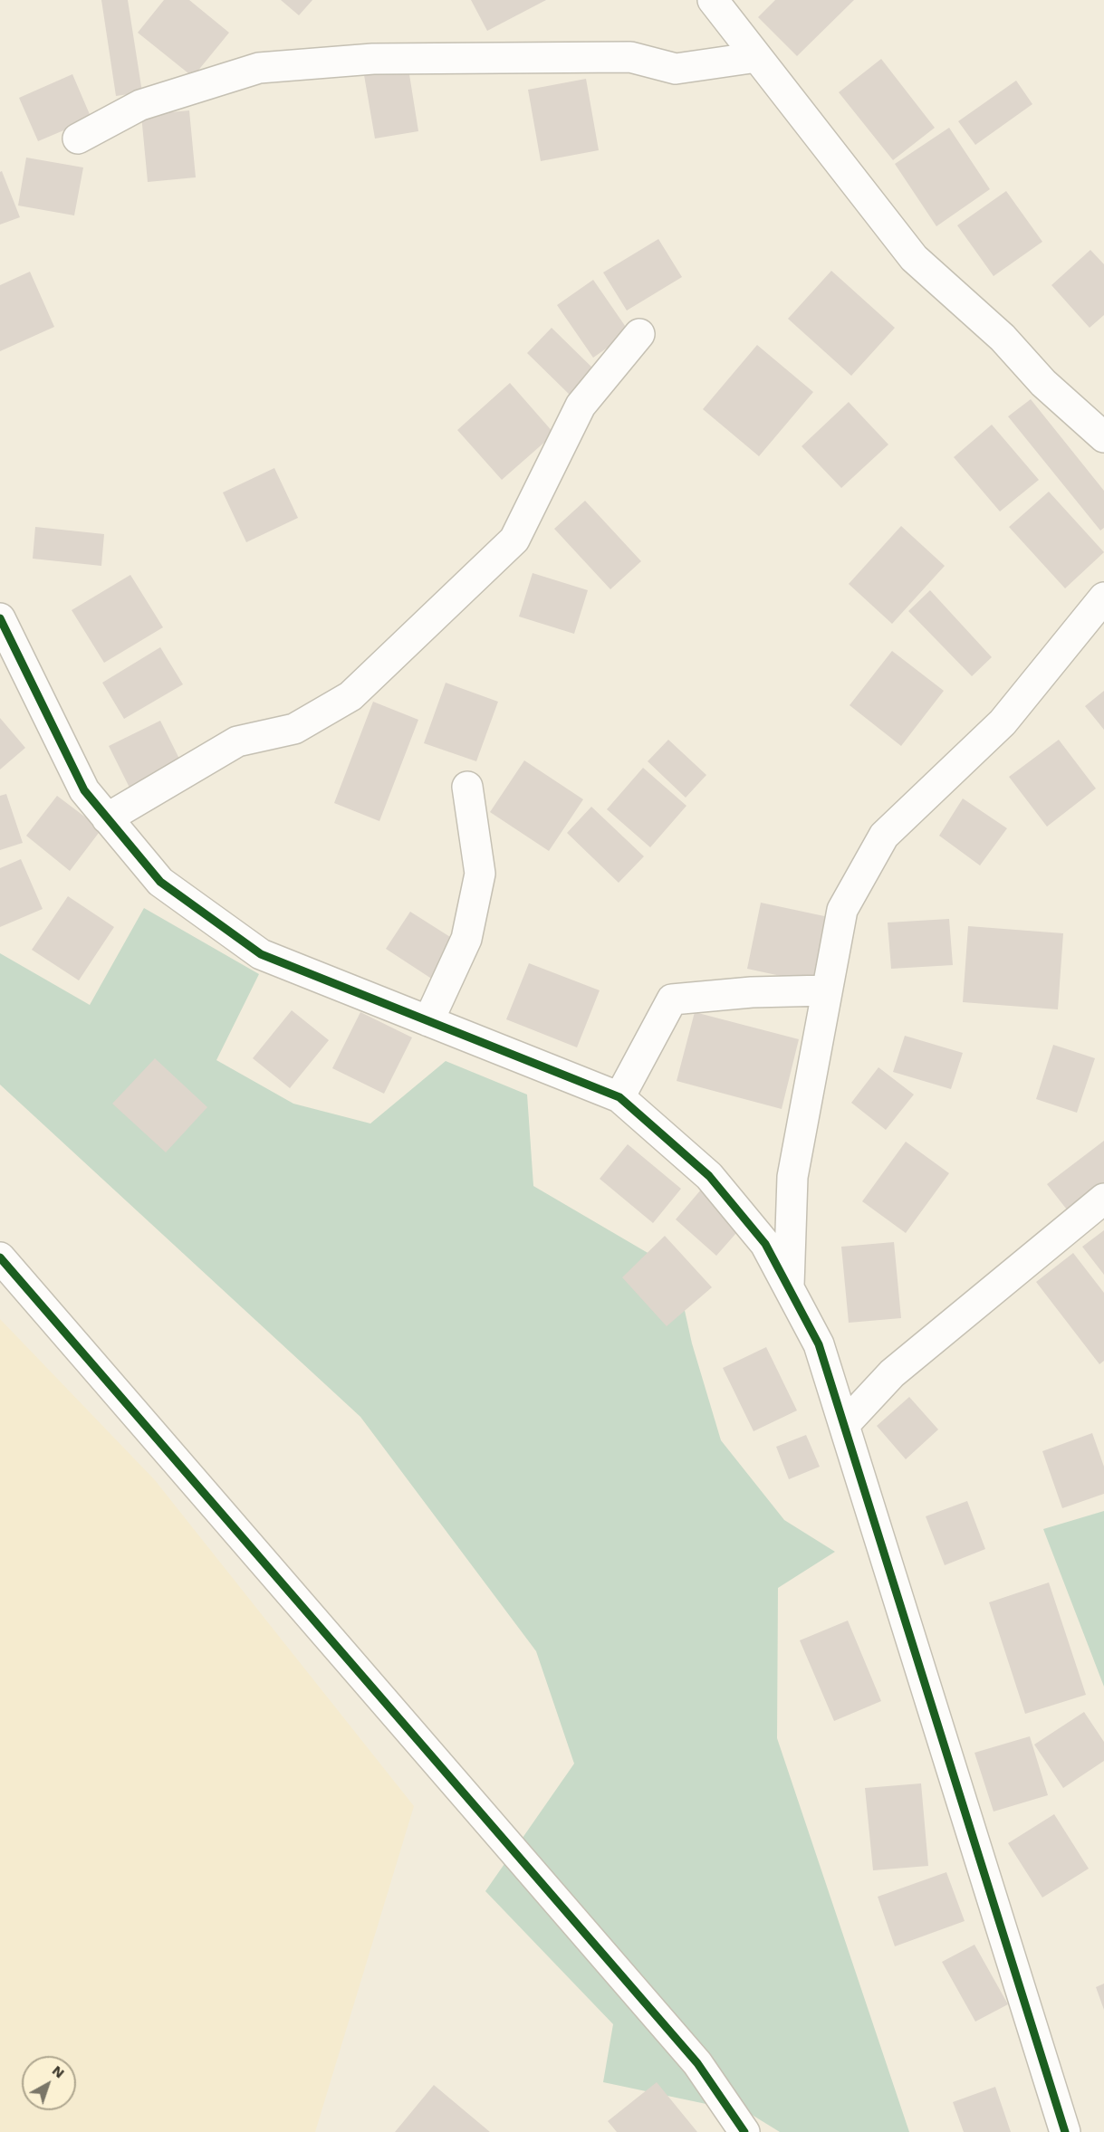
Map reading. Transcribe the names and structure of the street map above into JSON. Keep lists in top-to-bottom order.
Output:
{
  "north": "top right"
}
